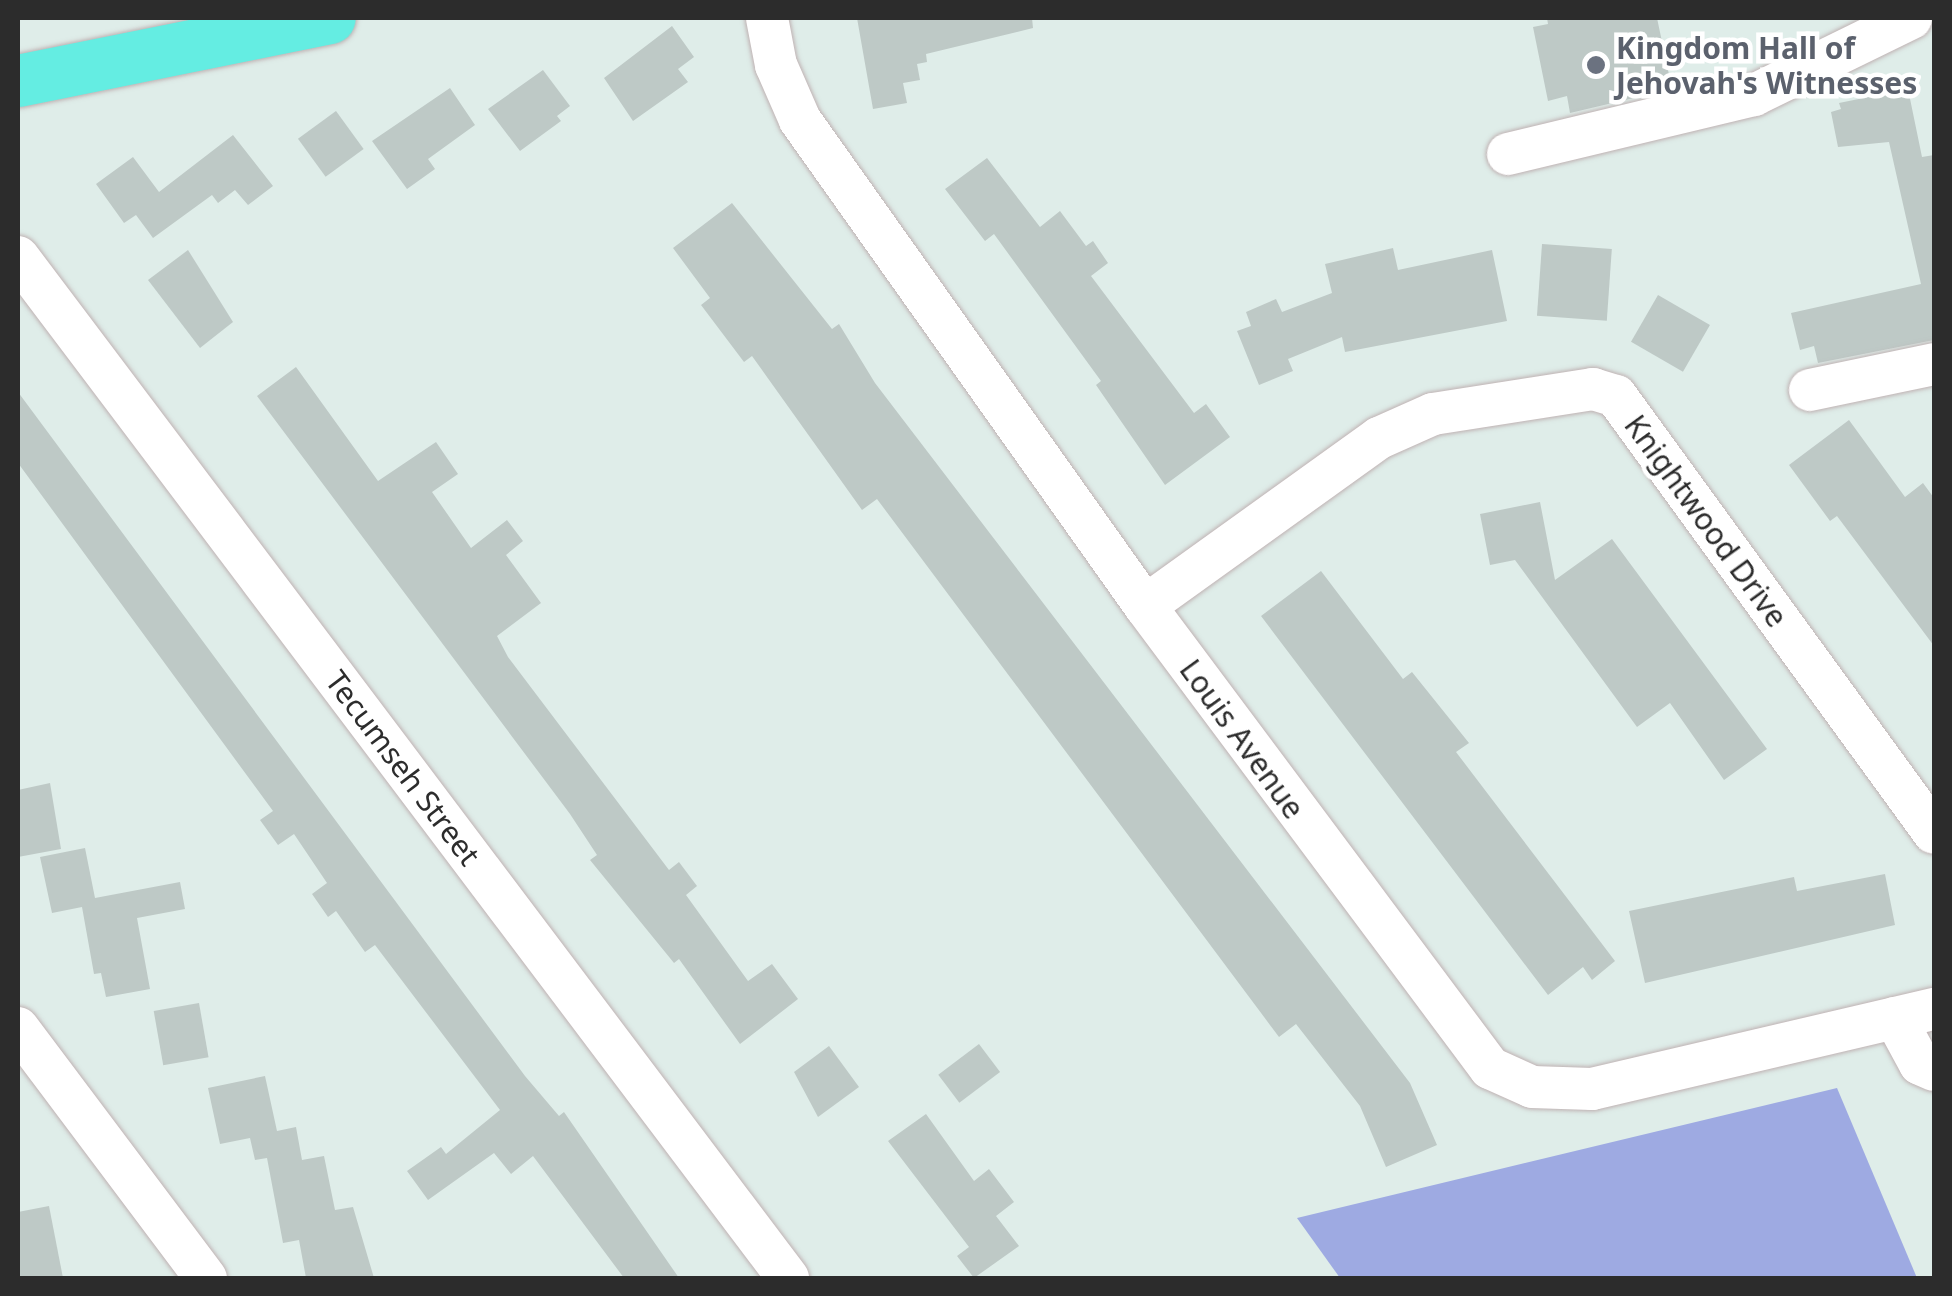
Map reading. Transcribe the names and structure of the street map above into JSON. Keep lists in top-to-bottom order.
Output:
{
  "streets": {
    "street": ["Knightwood Drive", "Louis Avenue", "Tecumseh Street"]
  },
  "crossings": [
    ["Knightwood Drive", "Louis Avenue"]
  ],
  "places": ["Kingdom Hall of Jehovah's Witnesses"]
}
